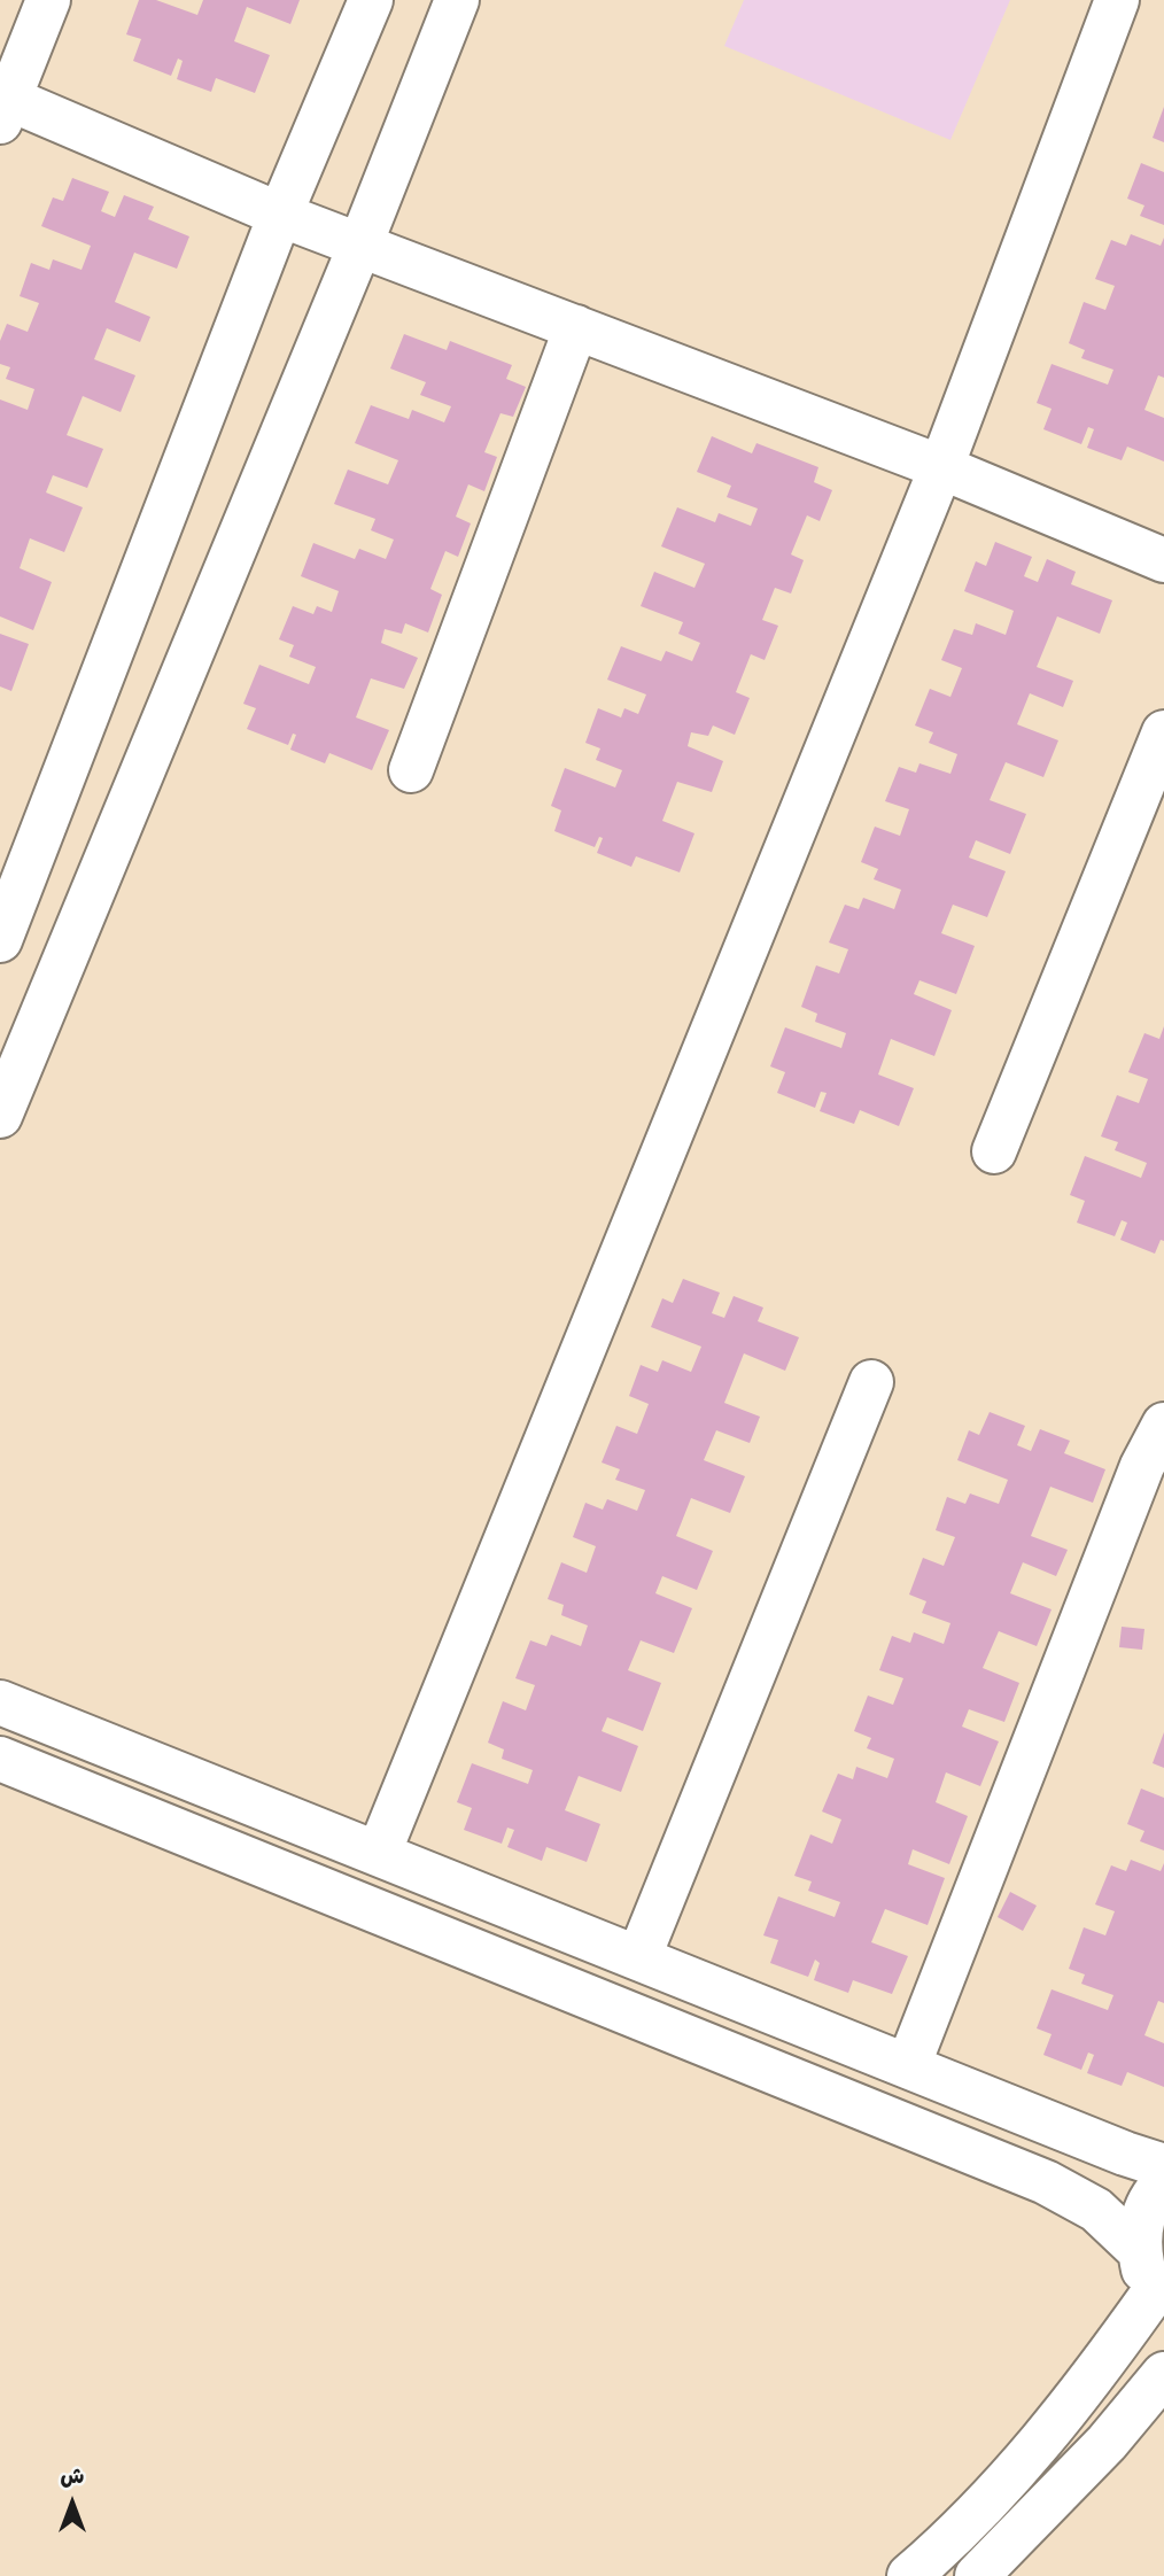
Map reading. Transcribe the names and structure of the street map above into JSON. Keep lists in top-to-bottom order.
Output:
{
  "north": "top"
}
